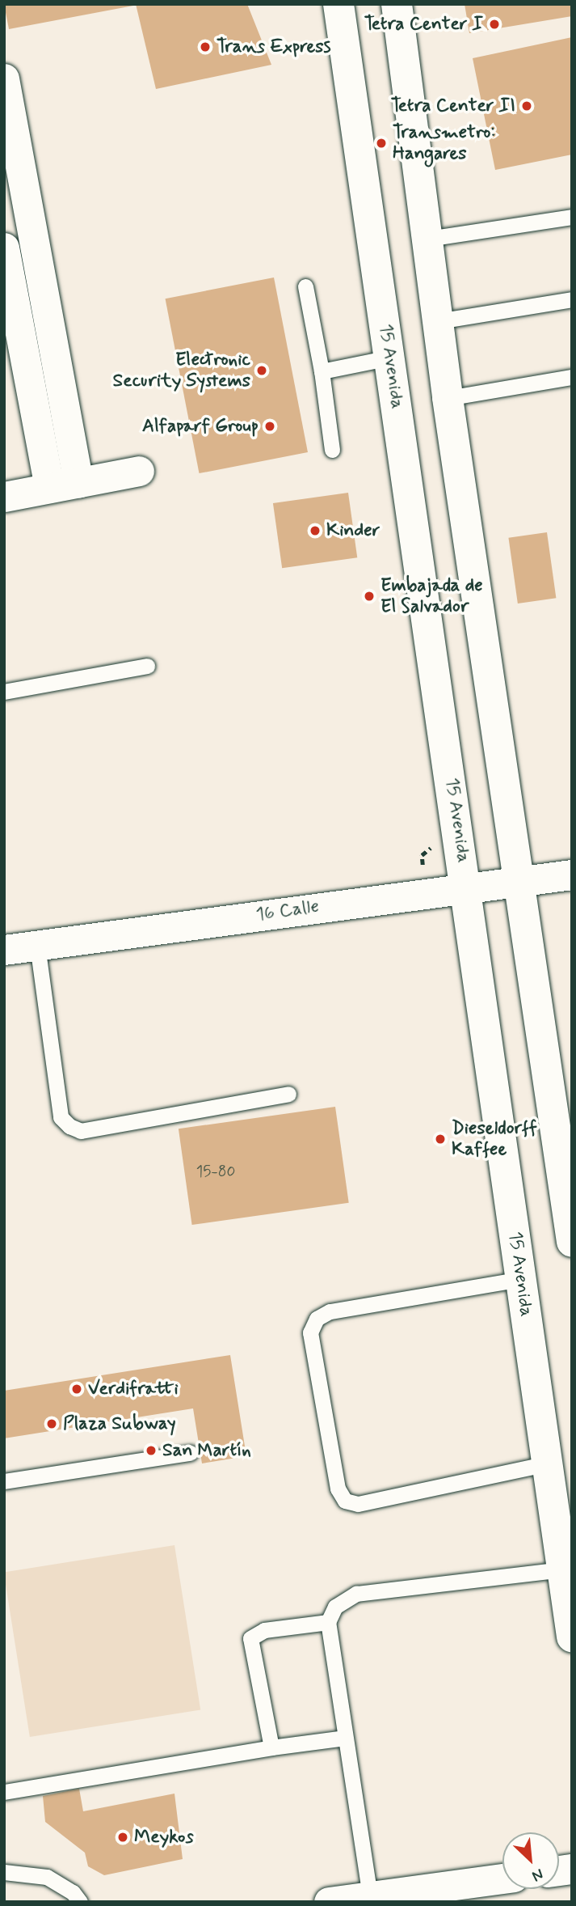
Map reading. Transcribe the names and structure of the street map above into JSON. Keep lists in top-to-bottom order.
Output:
{
  "streets": {
    "street": ["15 Avenida", "16 Calle"]
  },
  "crossings": [
    ["15 Avenida", "16 Calle"]
  ],
  "places": [
    "Tetra Center I",
    "Trans Express",
    "Tetra Center II",
    "Transmetro: Hangares",
    "Electronic Security Systems",
    "Alfaparf Group",
    "Kinder",
    "Embajada de El Salvador",
    "Dieseldorff Kaffee",
    "Verdifratti",
    "Plaza Subway",
    "San Martín",
    "Meykos"
  ],
  "house_numbers": ["15-80"],
  "north": "bottom right"
}
